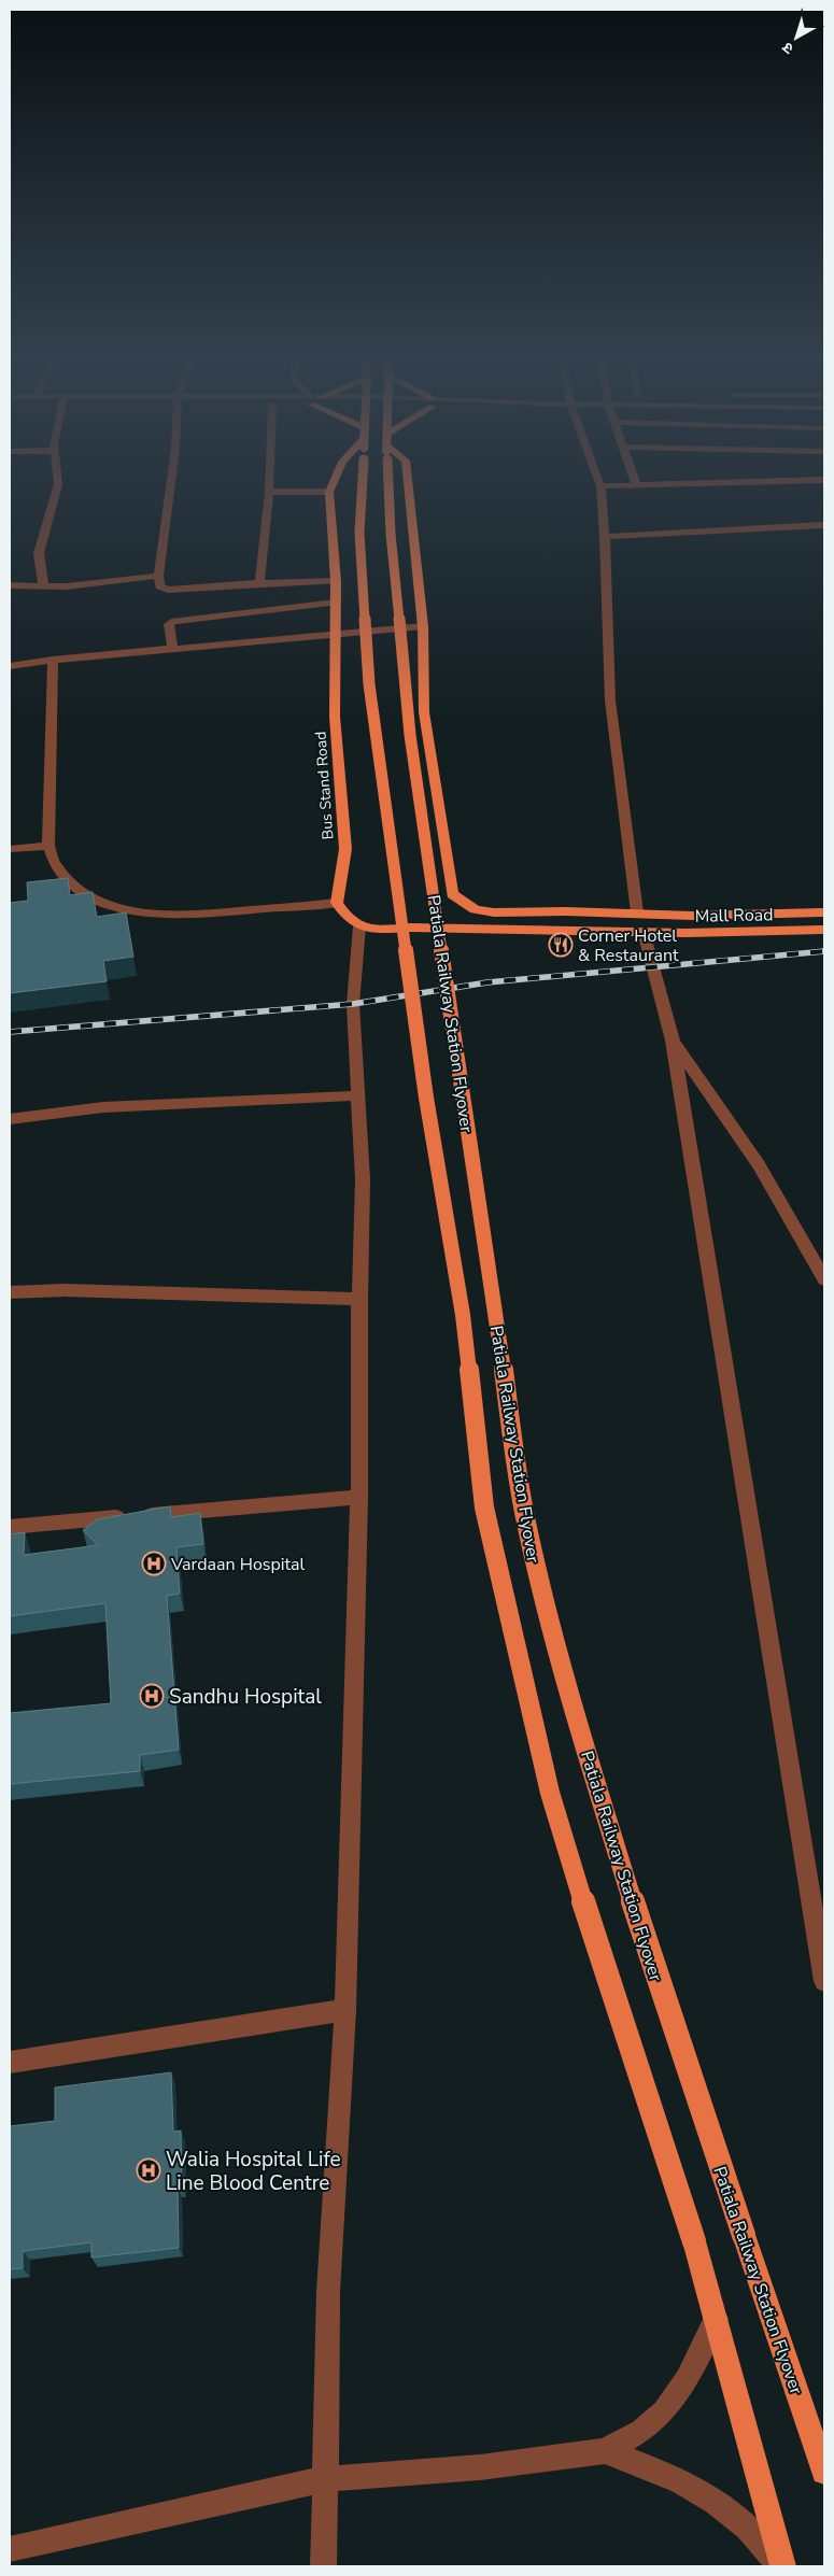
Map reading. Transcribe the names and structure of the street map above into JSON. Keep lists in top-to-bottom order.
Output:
{
  "streets": {
    "main road": ["Bus Stand Road", "Mall Road", "Patiala Railway Station Flyover"]
  },
  "places": {
    "restaurant": ["Corner Hotel & Restaurant"],
    "hospital": ["Vardaan Hospital", "Sandhu Hospital", "Walia Hospital Life Line Blood Centre"]
  },
  "north": "bottom left"
}
